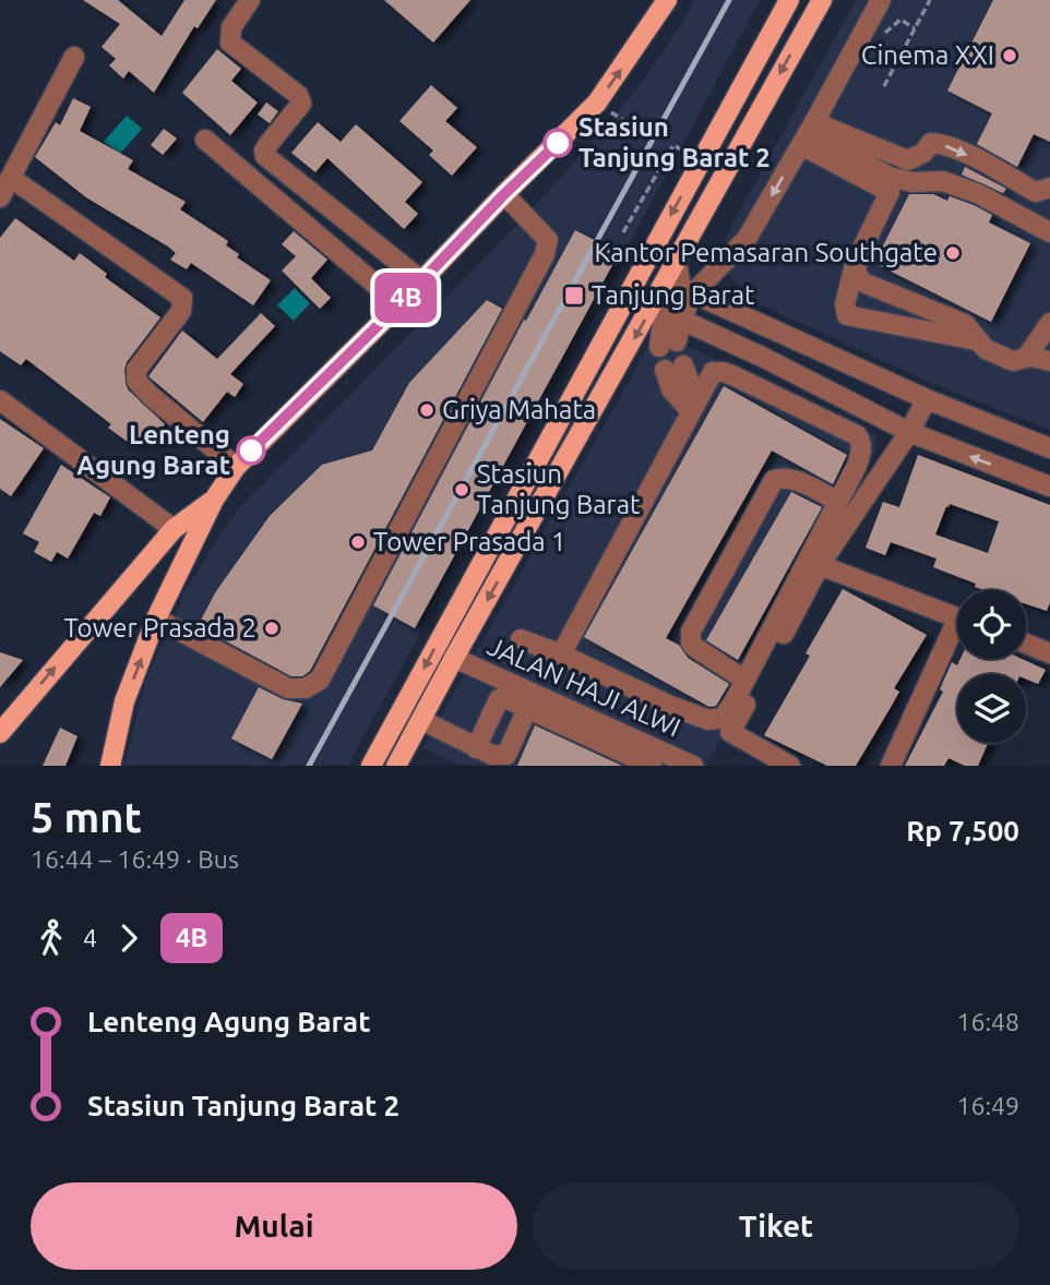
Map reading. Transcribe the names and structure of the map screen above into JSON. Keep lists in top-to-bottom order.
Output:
{
  "streets": {
    "street": ["JALAN HAJI ALWI"]
  },
  "places": {
    "other": [
      "Cinema XXI",
      "Stasiun Tanjung Barat 2",
      "Kantor Pemasaran Southgate",
      "Griya Mahata",
      "Lenteng Agung Barat",
      "Stasiun Tanjung Barat",
      "Tower Prasada 1",
      "Tower Prasada 2"
    ],
    "transit": ["Tanjung Barat"]
  },
  "lines": ["bus line 4B"],
  "page": {
    "on_map": "4B",
    "heading": ["5 mnt", "16:44 – 16:49 · Bus", "Rp 7,500"],
    "legs": ["4", "4B"],
    "list": [
      {
        "name": "Lenteng Agung Barat",
        "value": "16:48"
      },
      {
        "name": "Stasiun Tanjung Barat 2",
        "value": "16:49"
      }
    ],
    "buttons": ["Mulai", "Tiket"]
  }
}
